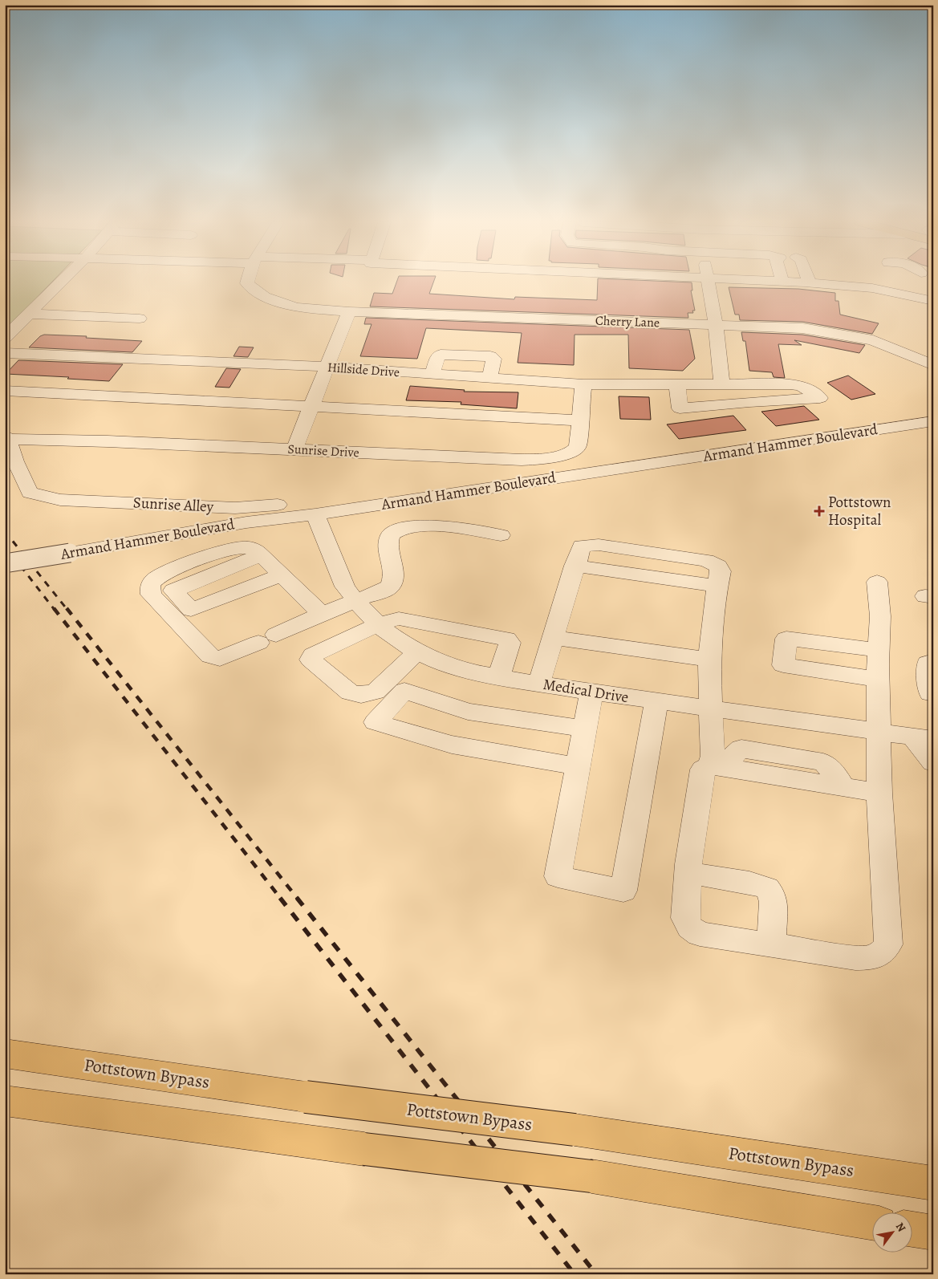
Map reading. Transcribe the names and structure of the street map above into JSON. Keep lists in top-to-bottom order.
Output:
{
  "streets": {
    "main road": ["Pottstown Bypass"],
    "street": [
      "Cherry Lane",
      "Hillside Drive",
      "Armand Hammer Boulevard",
      "Sunrise Drive",
      "Sunrise Alley",
      "Medical Drive"
    ]
  },
  "crossings": [
    ["Hillside Drive", "Sunrise Drive"],
    ["Armand Hammer Boulevard", "Sunrise Alley"],
    ["Armand Hammer Boulevard", "Medical Drive"],
    ["Sunrise Drive", "Sunrise Alley"]
  ],
  "places": {
    "health": ["Pottstown Hospital"]
  },
  "north": "top right"
}
